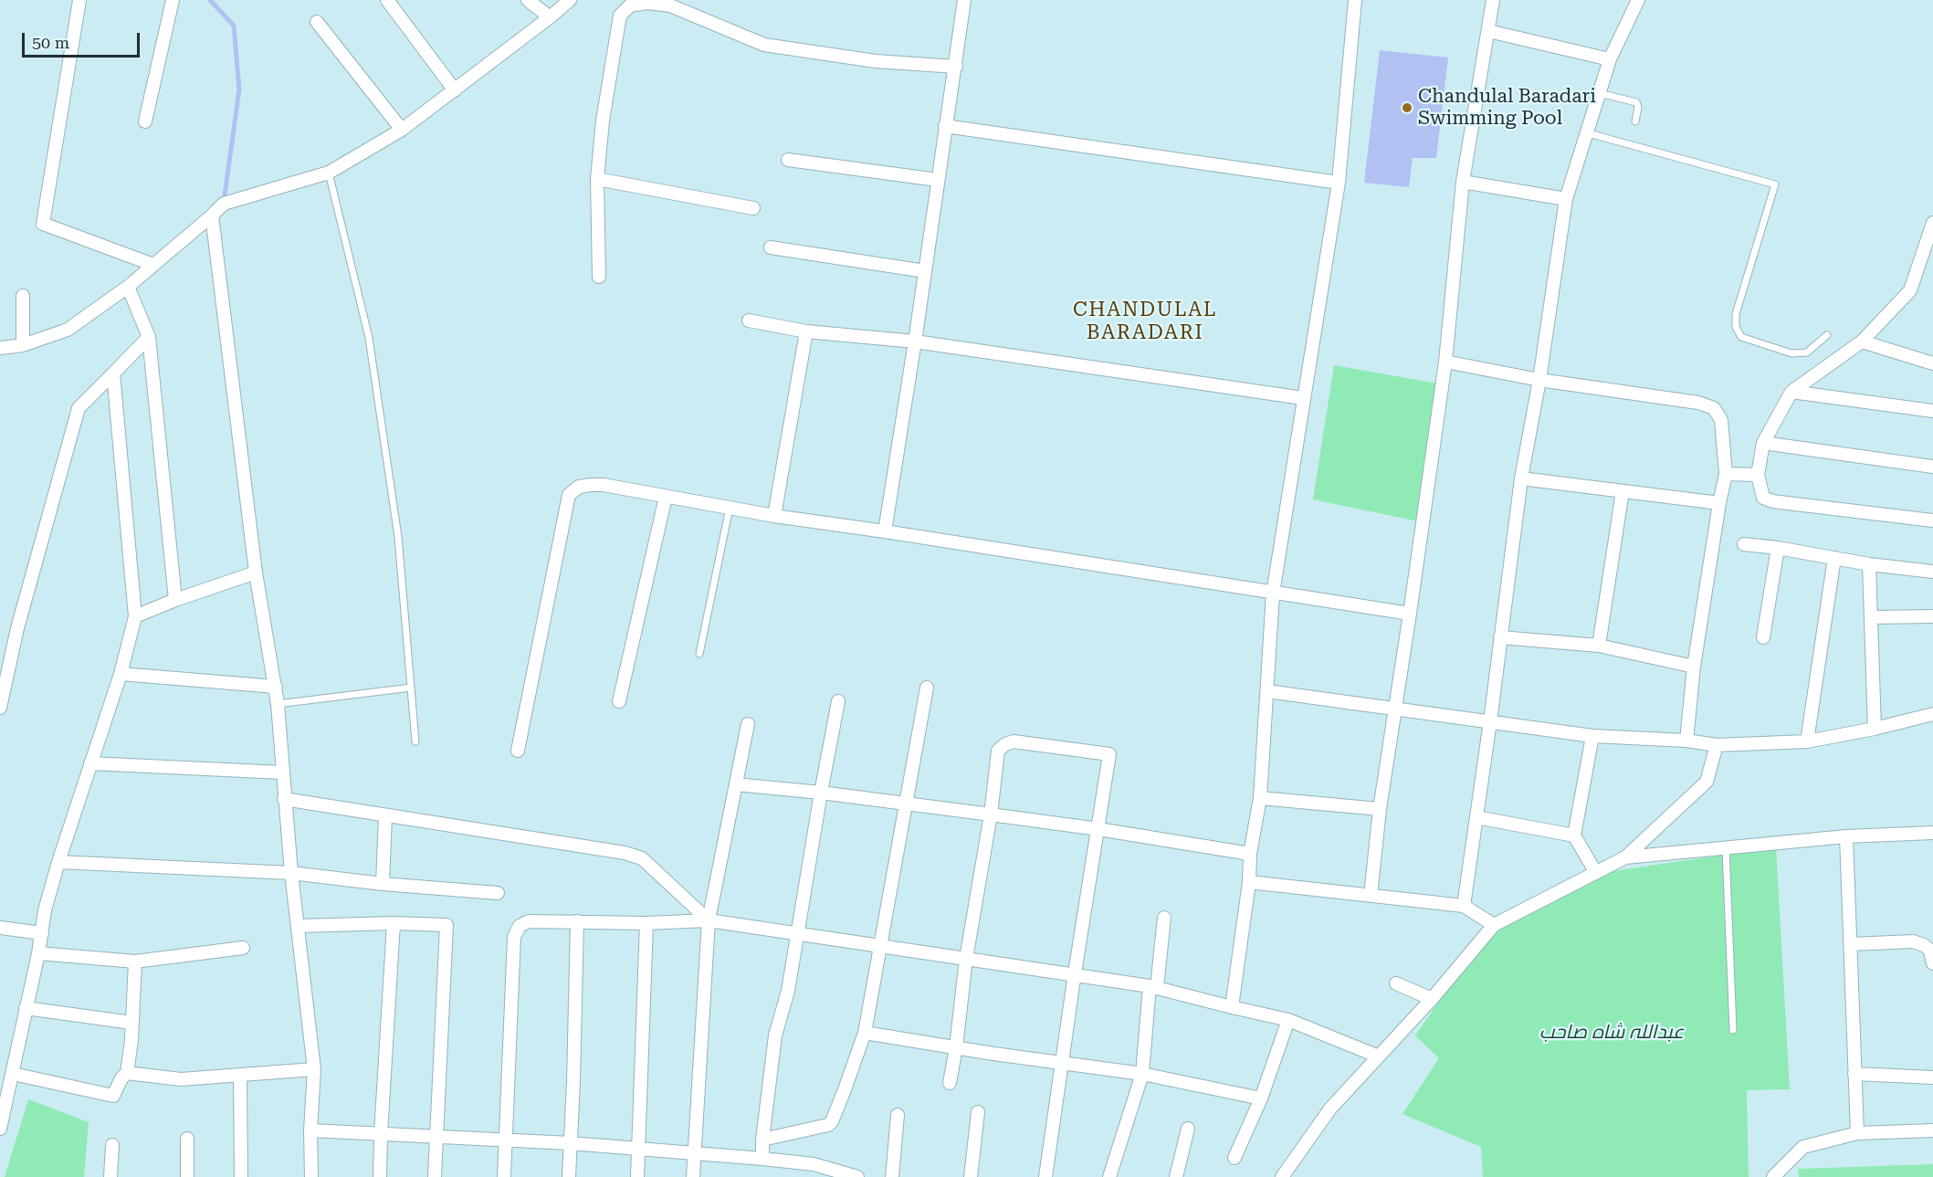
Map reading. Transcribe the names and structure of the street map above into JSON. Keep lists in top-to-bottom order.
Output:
{
  "districts": ["CHANDULAL BARADARI"],
  "parks": ["عبداللہ شاہ صاحب"],
  "places": ["Chandulal Baradari Swimming Pool"],
  "scale_bar": "50 m"
}
